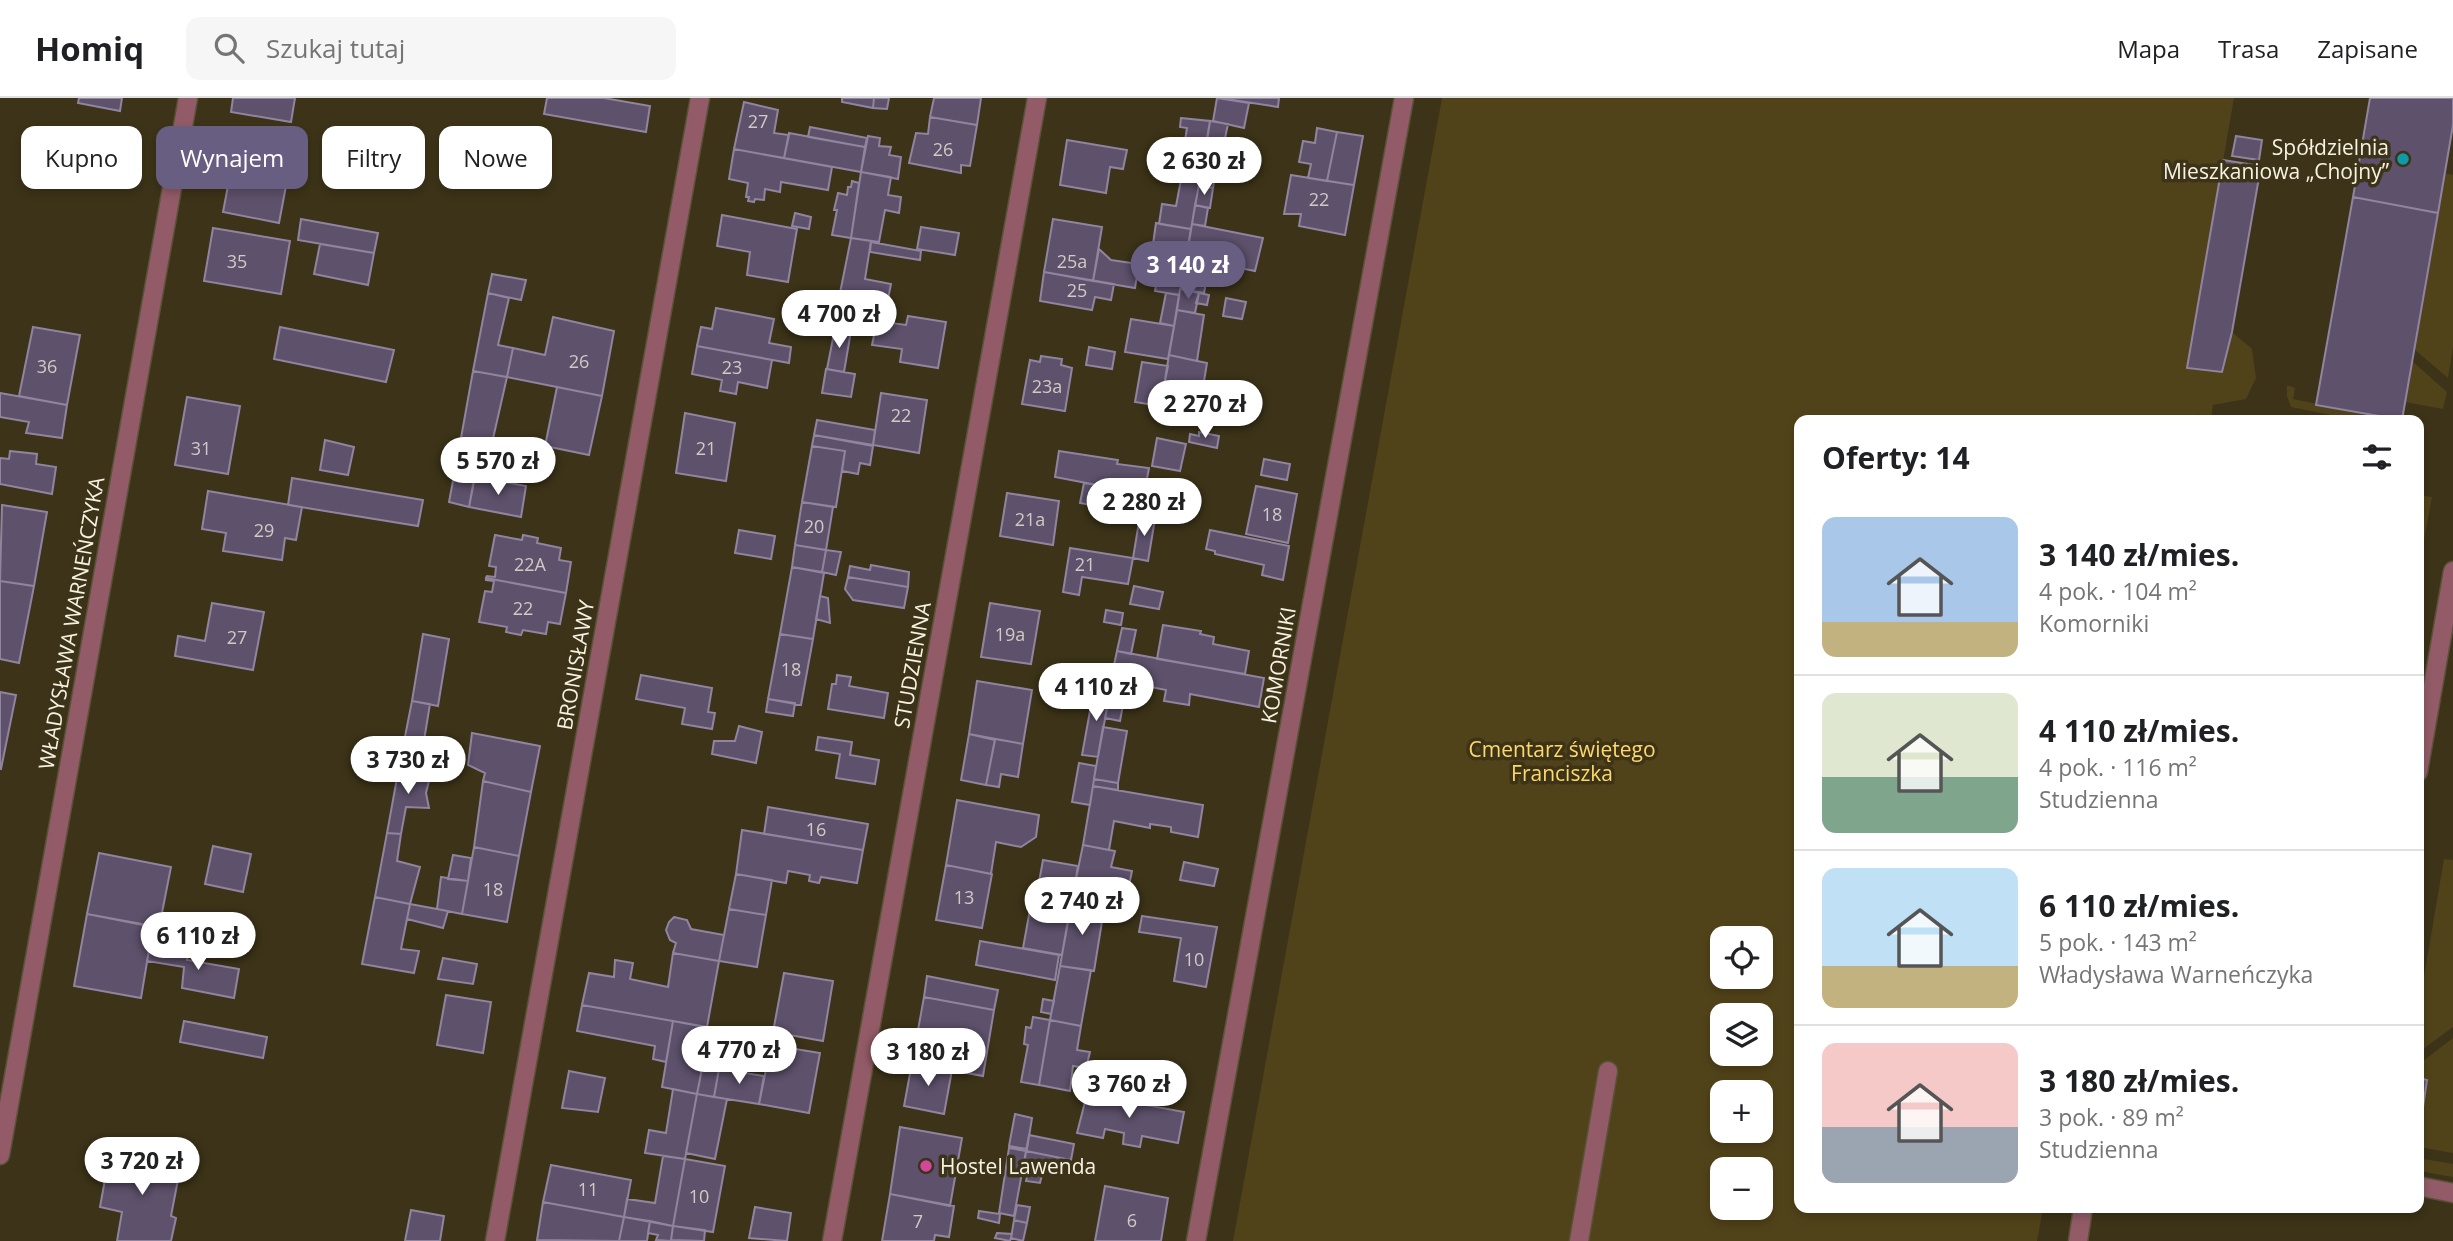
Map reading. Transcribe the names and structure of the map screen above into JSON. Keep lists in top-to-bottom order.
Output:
{
  "streets": {
    "street": [
      "WŁADYSŁAWA WARNEŃCZYKA",
      "BRONISŁAWY",
      "STUDZIENNA",
      "KOMORNIKI"
    ]
  },
  "parks": ["Cmentarz świętego Franciszka"],
  "places": ["Spółdzielnia Mieszkaniowa „Chojny”", "Hostel Lawenda"],
  "house_numbers": [
    "27",
    "26",
    "22",
    "35",
    "25a",
    "25",
    "26",
    "36",
    "23",
    "23a",
    "22",
    "31",
    "21",
    "18",
    "21a",
    "20",
    "29",
    "22A",
    "21",
    "22",
    "19a",
    "27",
    "18",
    "16",
    "18",
    "13",
    "10",
    "11",
    "10",
    "6",
    "7"
  ],
  "page": {
    "header": "Homiq",
    "search": "Szukaj tutaj",
    "nav": ["Mapa", "Trasa", "Zapisane"],
    "chip": [
      "Kupno",
      "Wynajem",
      "Filtry",
      "Nowe"
    ],
    "price": [
      "2 630 zł",
      "3 140 zł",
      "4 700 zł",
      "2 270 zł",
      "5 570 zł",
      "2 280 zł",
      "4 110 zł",
      "3 730 zł",
      "2 740 zł",
      "6 110 zł",
      "4 770 zł",
      "3 180 zł",
      "3 760 zł",
      "3 720 zł"
    ],
    "heading": "Oferty: 14",
    "list": [
      {
        "name": "3 140 zł/mies.",
        "note": "4 pok. · 104 m² · Komorniki"
      },
      {
        "name": "4 110 zł/mies.",
        "note": "4 pok. · 116 m² · Studzienna"
      },
      {
        "name": "6 110 zł/mies.",
        "note": "5 pok. · 143 m² · Władysława Warneńczyka"
      },
      {
        "name": "3 180 zł/mies.",
        "note": "3 pok. · 89 m² · Studzienna"
      }
    ],
    "map_buttons": ["+", "−"]
  }
}
